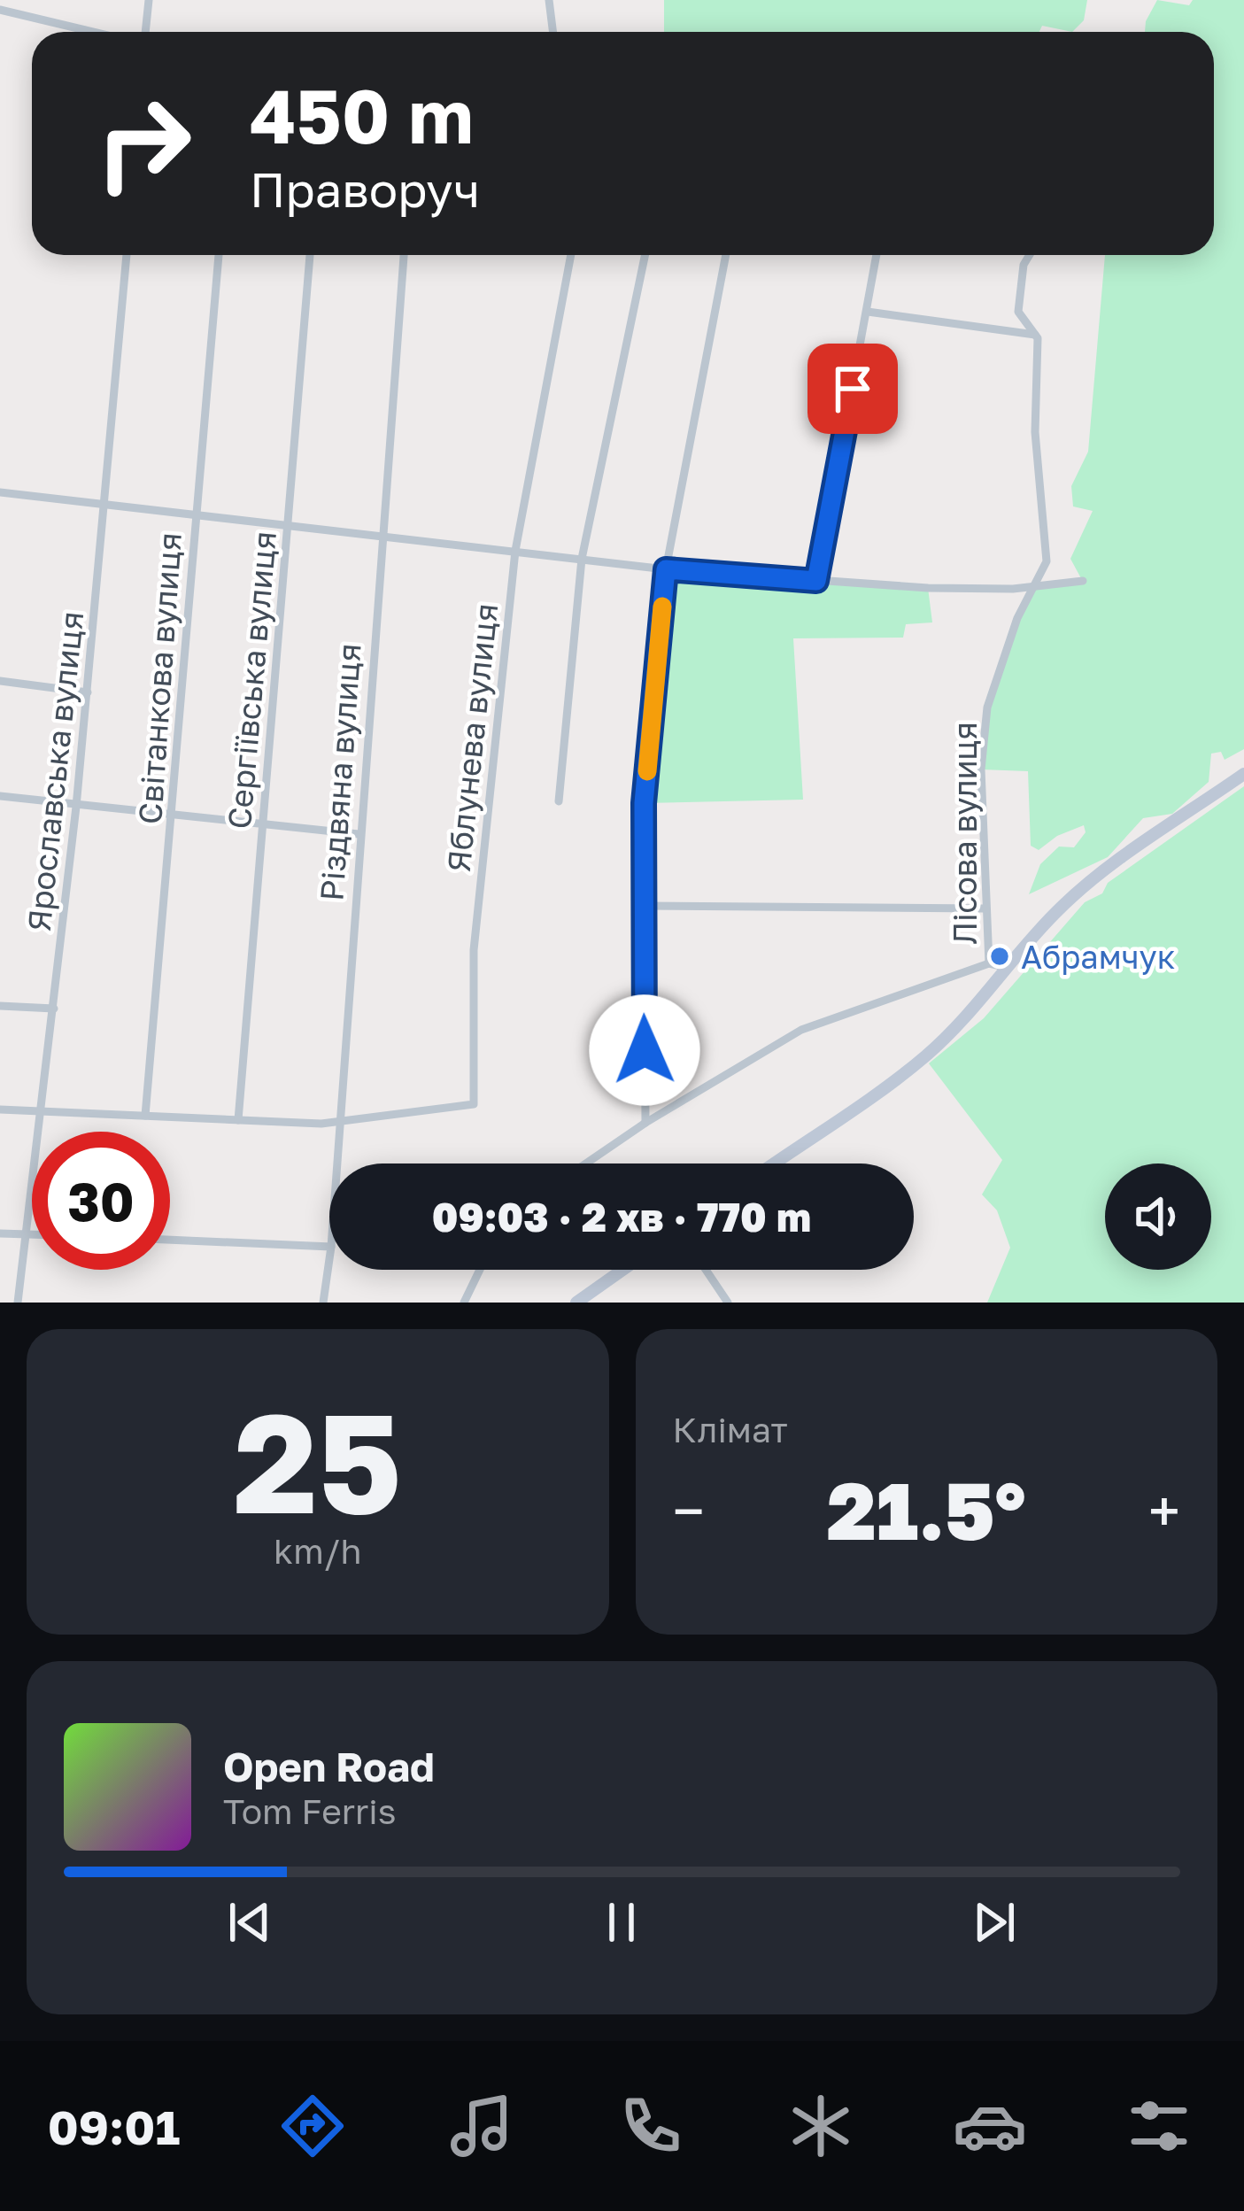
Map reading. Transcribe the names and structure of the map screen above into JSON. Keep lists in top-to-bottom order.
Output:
{
  "streets": {
    "street": [
      "Світанкова вулиця",
      "Сергіївська вулиця",
      "Яблунева вулиця",
      "Ярославська вулиця",
      "Різдвяна вулиця",
      "Лісова вулиця"
    ]
  },
  "crossings": [
    ["Яблунева вулиця", "Різдвяна вулиця"]
  ],
  "places": ["Абрамчук"],
  "page": {
    "turn": ["450 m", "Праворуч"],
    "limit": "30",
    "trip": "09:03 · 2 хв · 770 m",
    "tile": [
      ["25", "km/h"],
      "Клімат"
    ],
    "heat": ["−", "21.5°", "+"],
    "song": ["Open Road", "Tom Ferris"],
    "tabs": "09:01"
  }
}
